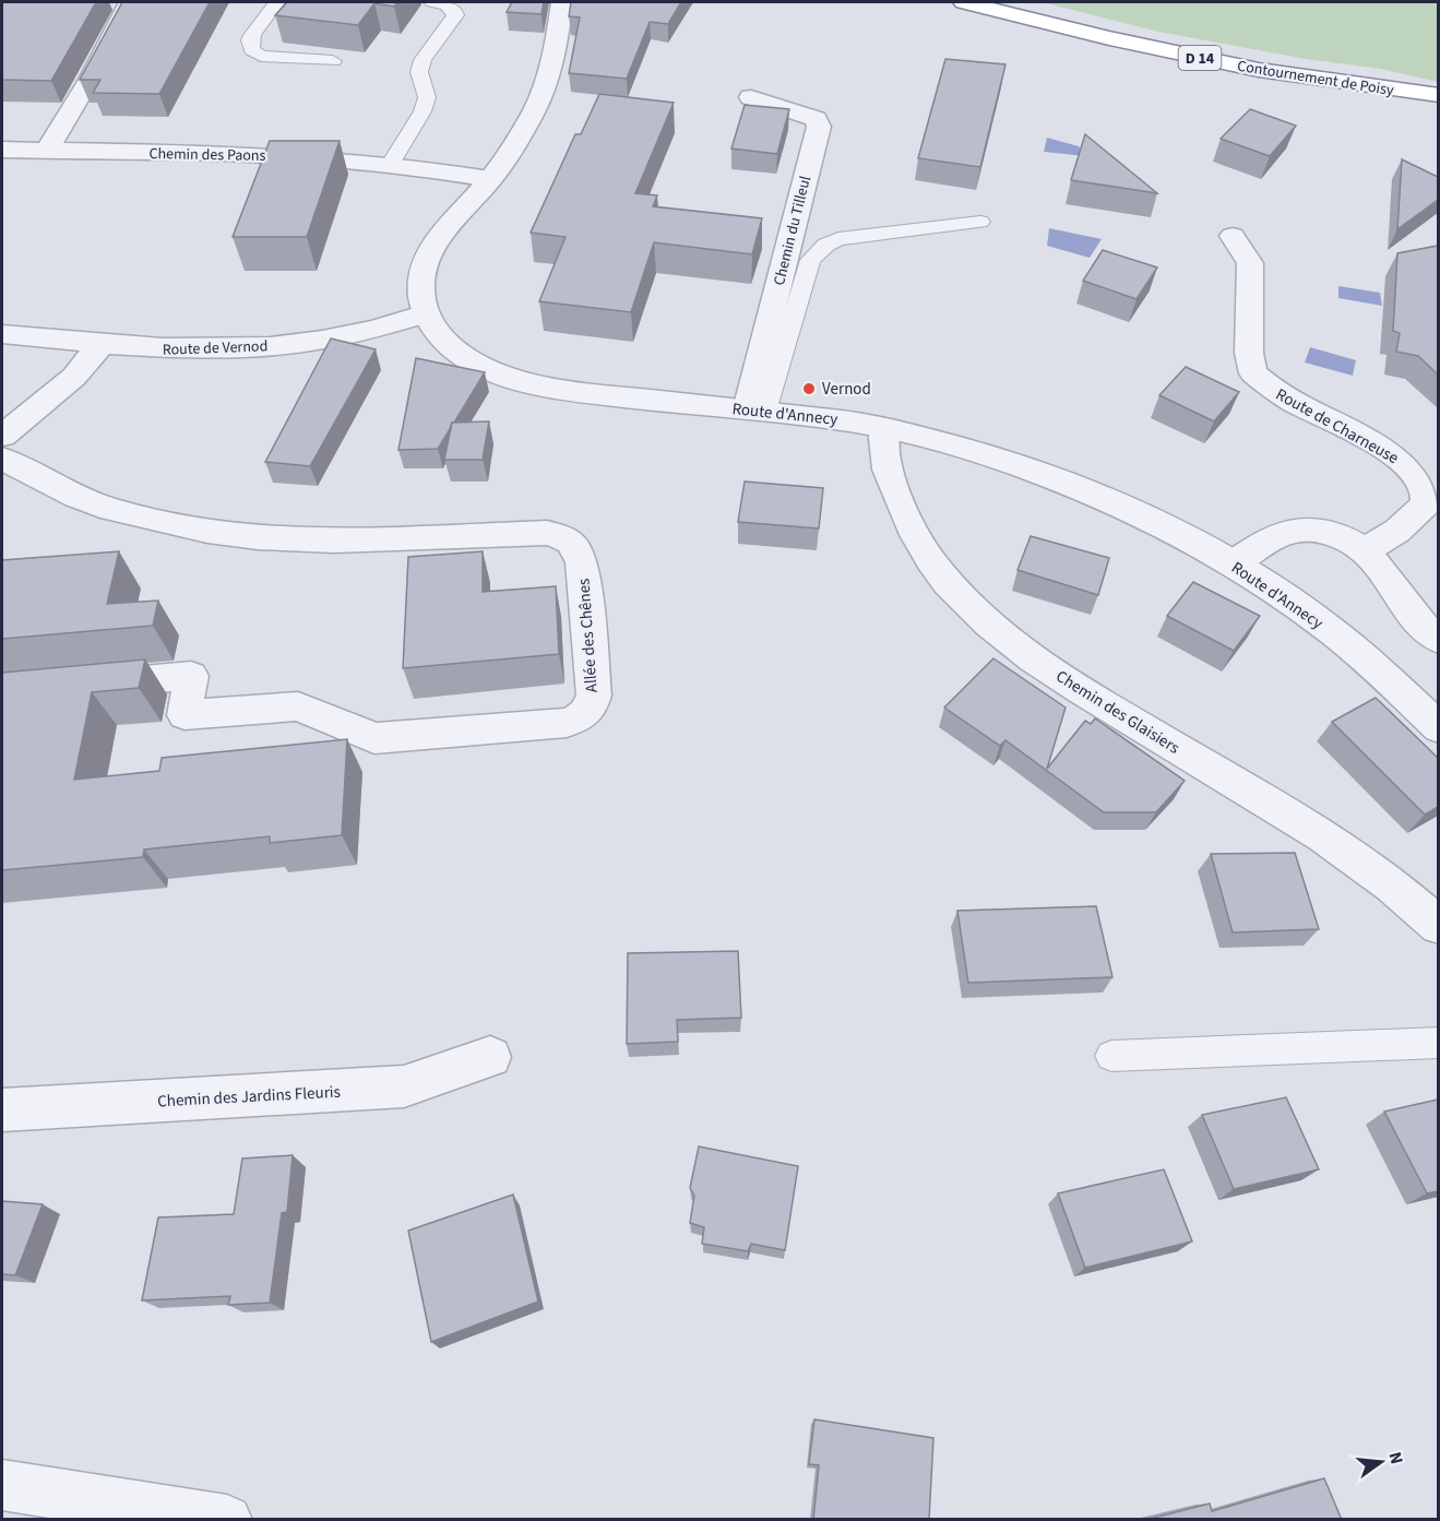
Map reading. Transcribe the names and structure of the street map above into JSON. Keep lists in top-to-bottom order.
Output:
{
  "streets": {
    "highway": ["D 14", "Contournement de Poisy"],
    "street": [
      "Chemin des Paons",
      "Chemin du Tilleul",
      "Route de Vernod",
      "Route d'Annecy",
      "Route de Charneuse",
      "Allée des Chênes",
      "Chemin des Glaisiers",
      "Chemin des Jardins Fleuris"
    ]
  },
  "crossings": [
    ["Chemin du Tilleul", "Route d'Annecy"],
    ["Route de Vernod", "Route d'Annecy"],
    ["Route d'Annecy", "Chemin des Glaisiers"]
  ],
  "places": ["Vernod"],
  "north": "right"
}
